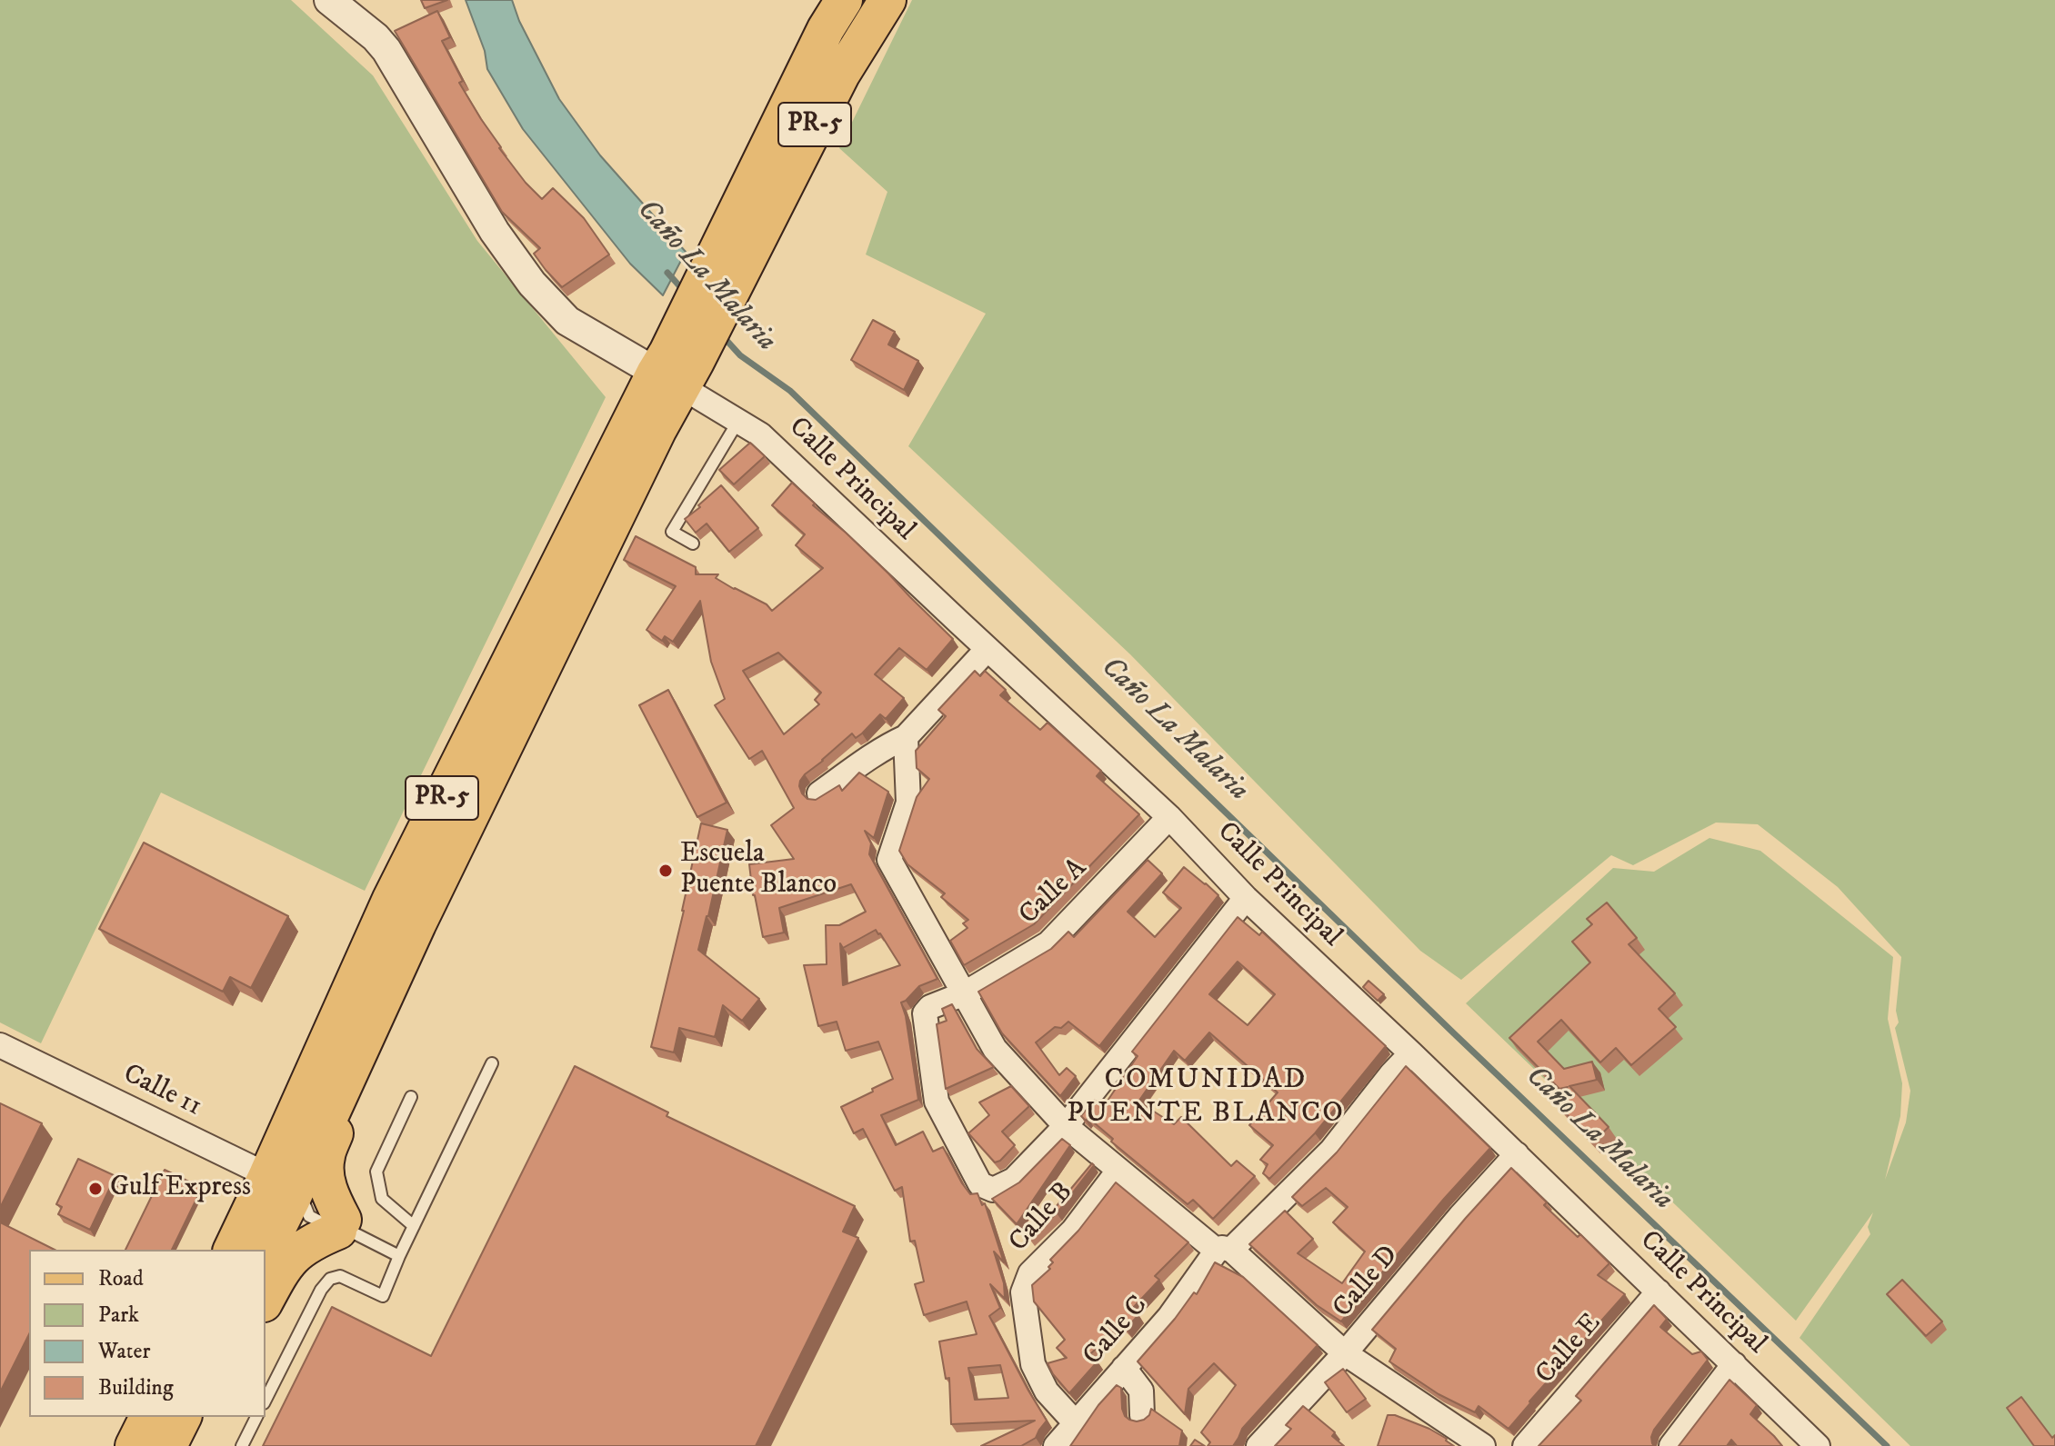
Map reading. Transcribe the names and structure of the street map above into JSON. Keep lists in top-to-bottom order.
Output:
{
  "streets": {
    "main road": ["PR-5"],
    "street": [
      "Calle Principal",
      "Calle A",
      "Calle 11",
      "Calle B",
      "Calle D",
      "Calle C",
      "Calle E"
    ]
  },
  "crossings": [
    ["PR-5", "Calle Principal"],
    ["PR-5", "Calle 11"],
    ["Calle Principal", "Calle A"],
    ["Calle Principal", "Calle D"],
    ["Calle Principal", "Calle C"],
    ["Calle Principal", "Calle E"],
    ["Calle B", "Calle C"]
  ],
  "districts": ["COMUNIDAD PUENTE BLANCO"],
  "water": ["Caño La Malaria"],
  "places": ["Escuela Puente Blanco", "Gulf Express"],
  "legend": [
    "Road",
    "Park",
    "Water",
    "Building"
  ]
}
